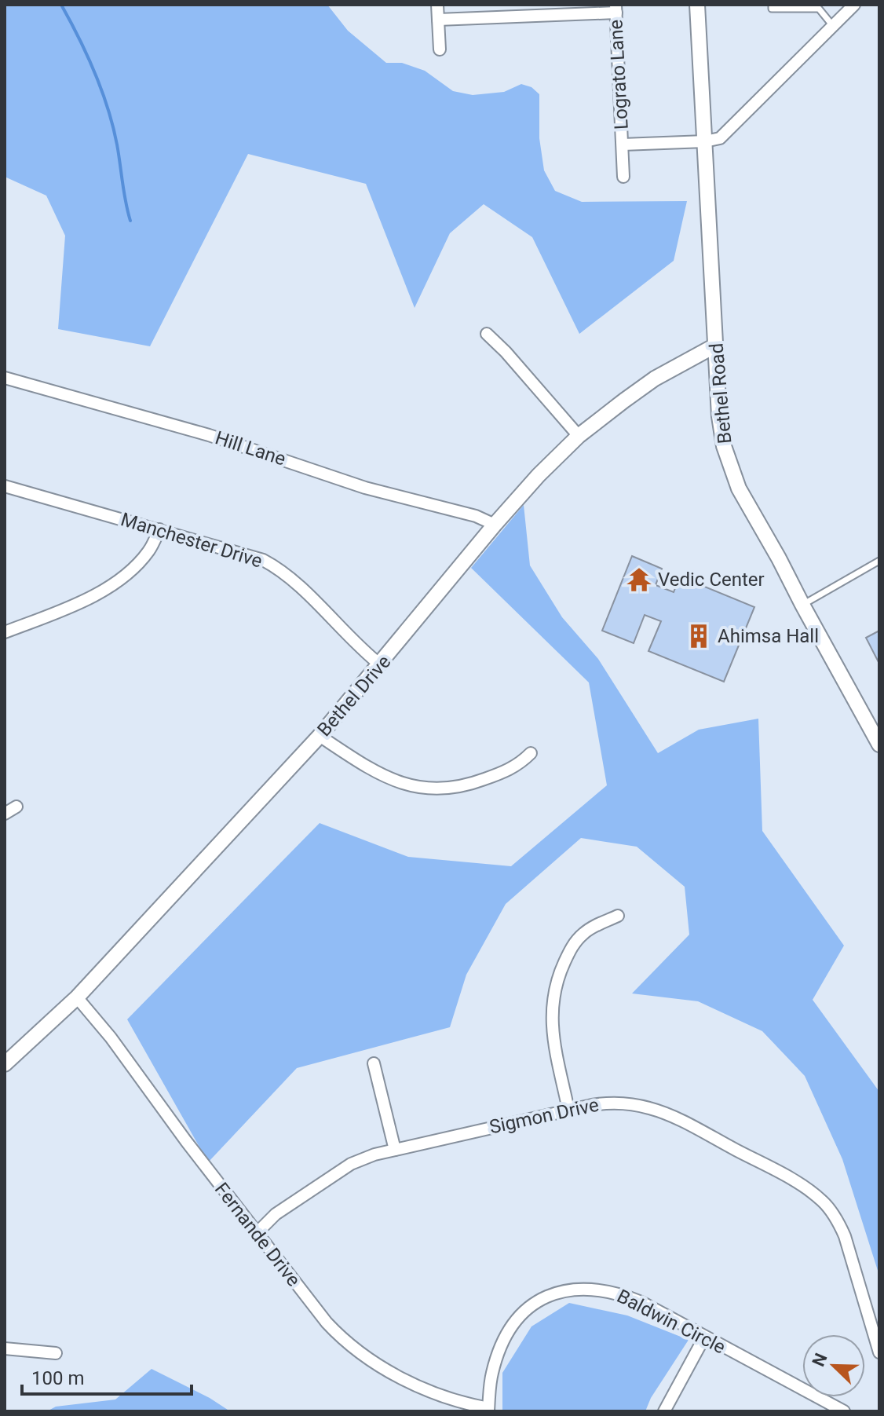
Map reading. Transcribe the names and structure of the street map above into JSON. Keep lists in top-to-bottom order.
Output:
{
  "streets": {
    "street": [
      "Lograto Lane",
      "Bethel Road",
      "Hill Lane",
      "Manchester Drive",
      "Bethel Drive",
      "Sigmon Drive",
      "Fernande Drive",
      "Baldwin Circle"
    ]
  },
  "crossings": [
    ["Bethel Road", "Bethel Drive"],
    ["Hill Lane", "Bethel Drive"],
    ["Manchester Drive", "Bethel Drive"],
    ["Bethel Drive", "Fernande Drive"],
    ["Sigmon Drive", "Fernande Drive"],
    ["Fernande Drive", "Baldwin Circle"]
  ],
  "places": {
    "temple": ["Vedic Center"],
    "building": ["Ahimsa Hall"]
  },
  "scale_bar": "100 m",
  "north": "top left"
}
